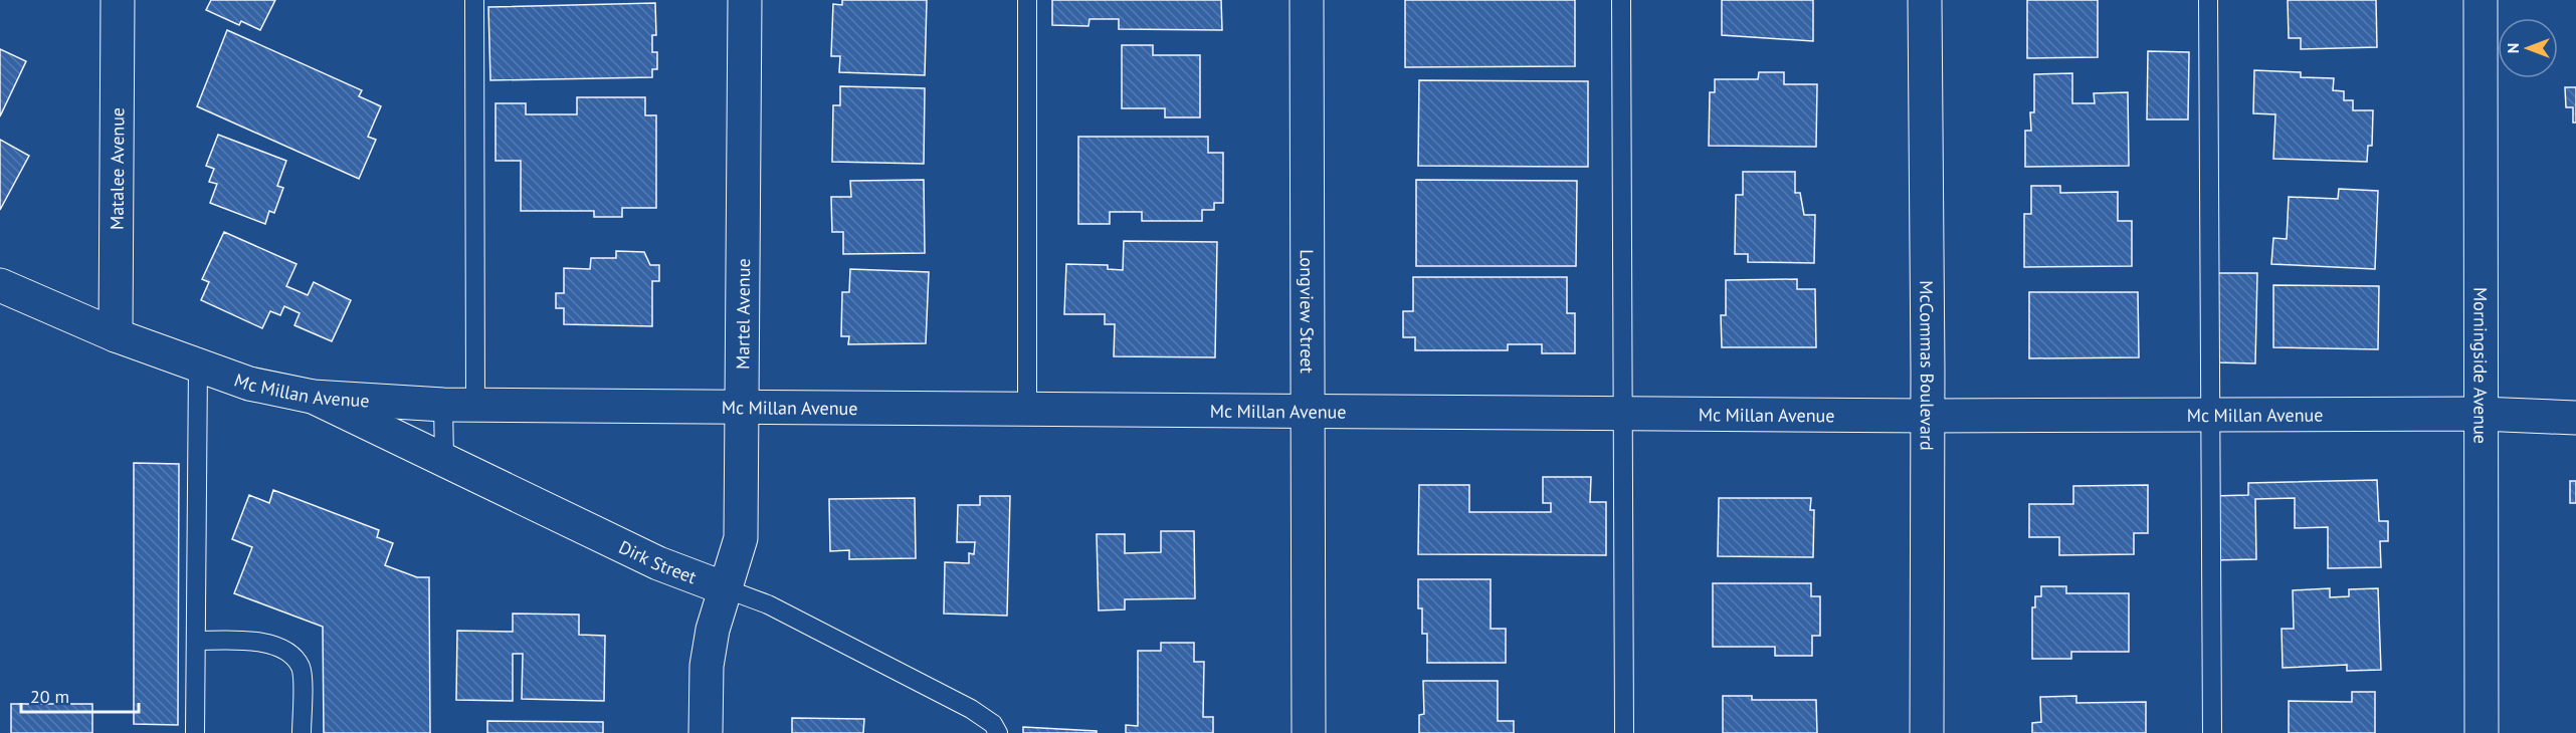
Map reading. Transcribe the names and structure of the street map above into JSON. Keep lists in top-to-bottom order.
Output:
{
  "streets": {
    "street": [
      "Matalee Avenue",
      "Longview Street",
      "Martel Avenue",
      "McCommas Boulevard",
      "Morningside Avenue",
      "Mc Millan Avenue",
      "Dirk Street"
    ]
  },
  "crossings": [
    ["Matalee Avenue", "Mc Millan Avenue"],
    ["Longview Street", "Mc Millan Avenue"],
    ["Martel Avenue", "Mc Millan Avenue"],
    ["Martel Avenue", "Dirk Street"],
    ["McCommas Boulevard", "Mc Millan Avenue"],
    ["Morningside Avenue", "Mc Millan Avenue"],
    ["Mc Millan Avenue", "Dirk Street"]
  ],
  "scale_bar": "20 m",
  "north": "left"
}
